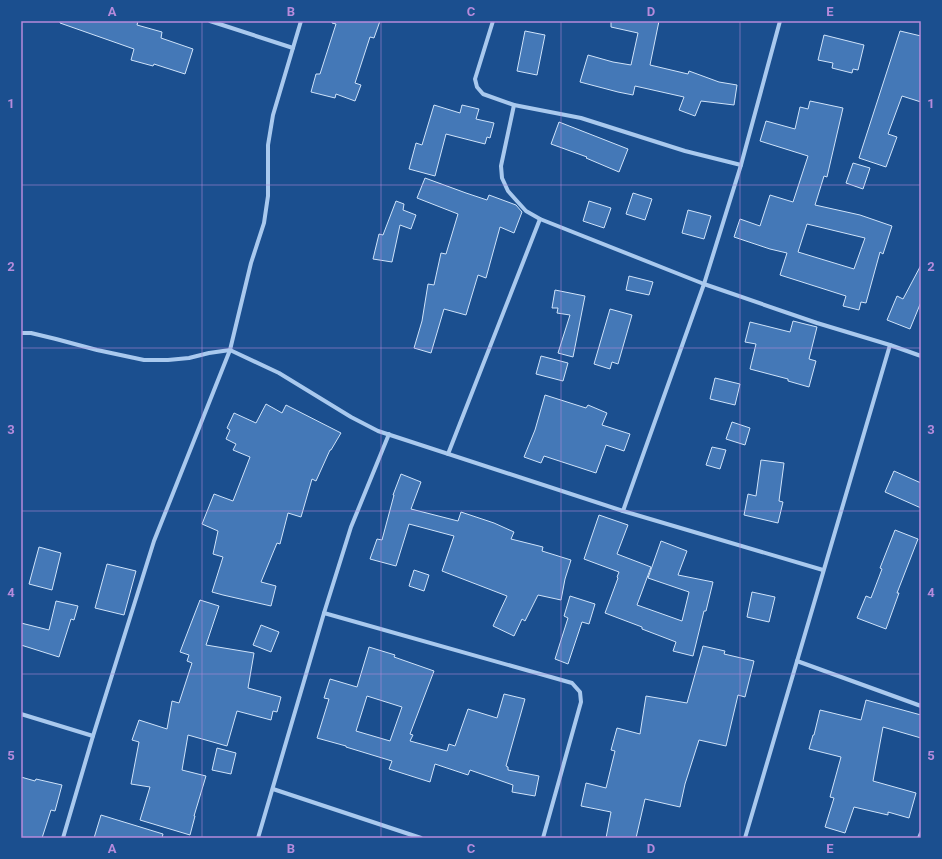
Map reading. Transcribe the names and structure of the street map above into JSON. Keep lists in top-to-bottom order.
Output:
{
  "grid": {
    "columns": [
      "A",
      "B",
      "C",
      "D",
      "E"
    ],
    "rows": [
      "1",
      "2",
      "3",
      "4",
      "5"
    ]
  }
}
